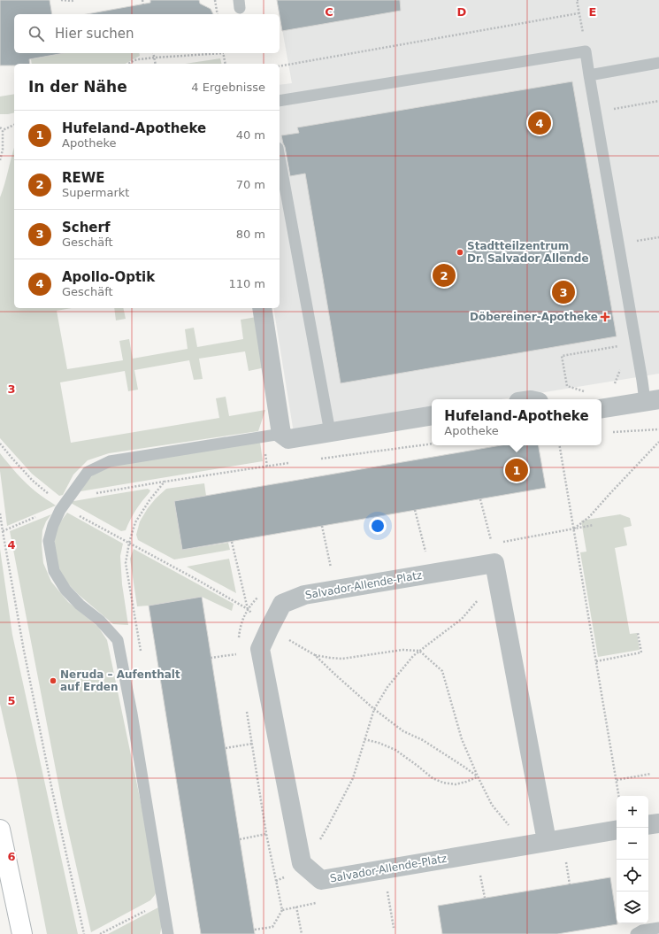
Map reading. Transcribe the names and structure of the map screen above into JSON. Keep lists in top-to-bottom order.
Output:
{
  "streets": {
    "street": ["Salvador-Allende-Platz"]
  },
  "places": {
    "other": ["Stadtteilzentrum Dr. Salvador Allende", "Neruda – Aufenthalt auf Erden"],
    "health": ["Döbereiner-Apotheke"]
  },
  "page": {
    "search": "Hier suchen",
    "heading": ["In der Nähe", "4 Ergebnisse"],
    "pins": [
      "4",
      "2",
      "3",
      "1"
    ],
    "list": [
      {
        "mark": "1",
        "name": "Hufeland-Apotheke",
        "note": "Apotheke",
        "value": "40 m"
      },
      {
        "mark": "2",
        "name": "REWE",
        "note": "Supermarkt",
        "value": "70 m"
      },
      {
        "mark": "3",
        "name": "Scherf",
        "note": "Geschäft",
        "value": "80 m"
      },
      {
        "mark": "4",
        "name": "Apollo-Optik",
        "note": "Geschäft",
        "value": "110 m"
      }
    ],
    "popup": ["Hufeland-Apotheke", "Apotheke"],
    "map_buttons": ["+", "−"]
  },
  "grid": {
    "columns": ["C", "D", "E"],
    "rows": [
      "3",
      "4",
      "5",
      "6"
    ]
  }
}
